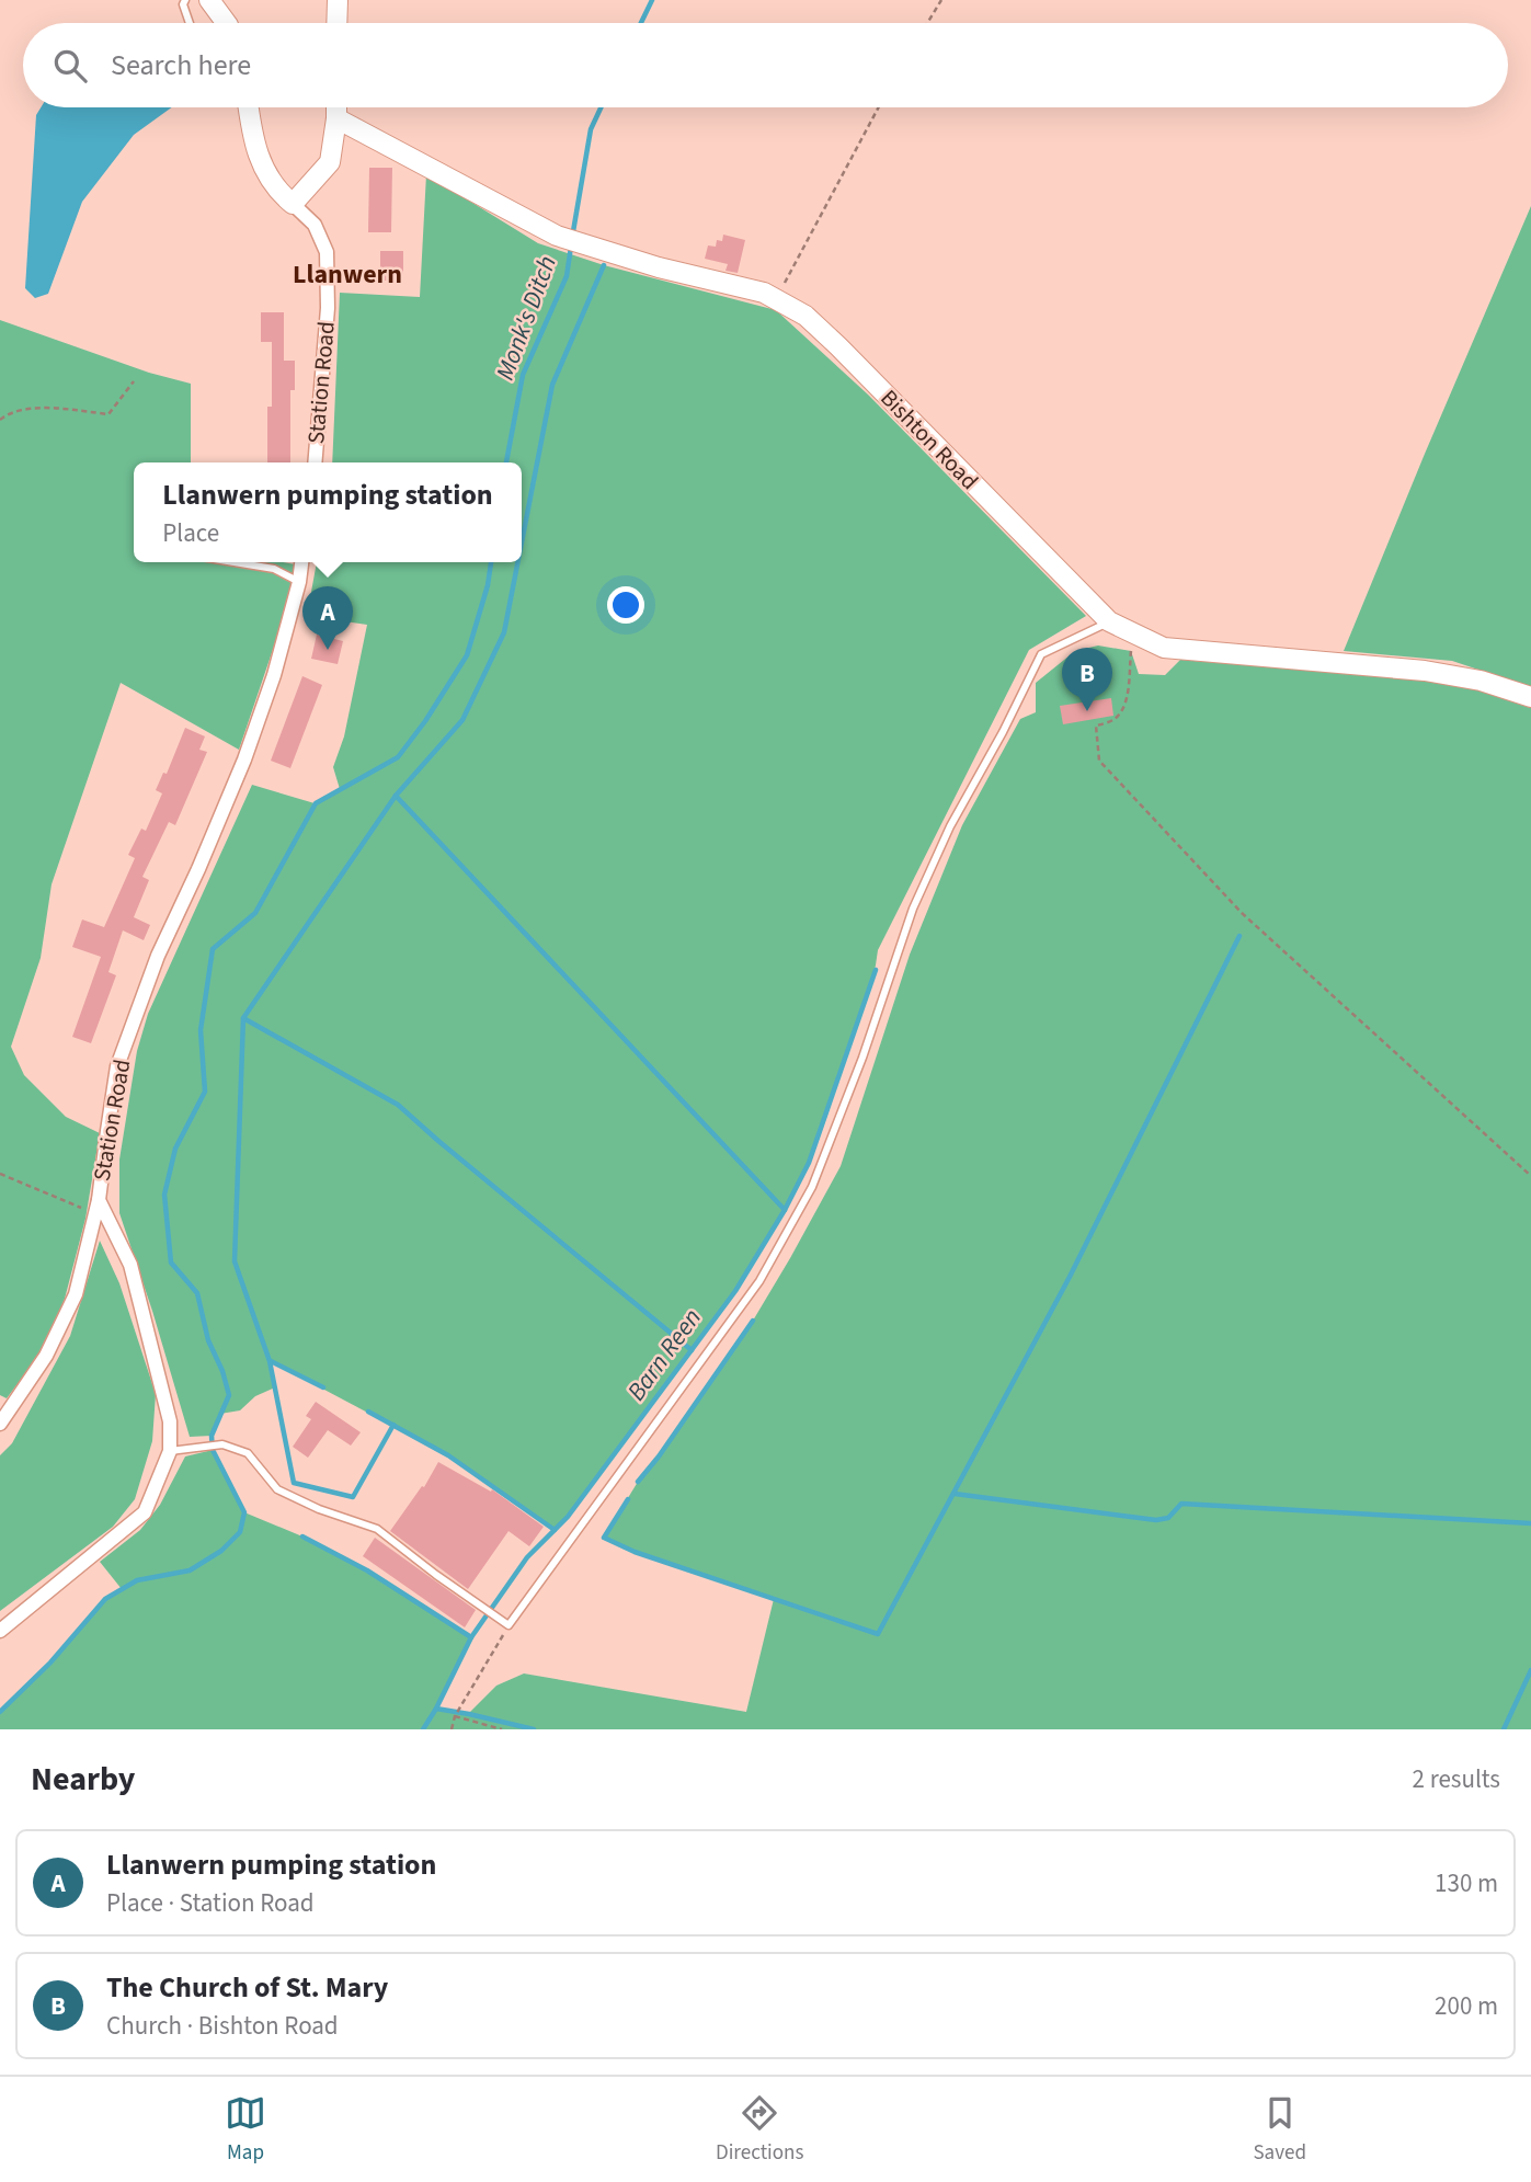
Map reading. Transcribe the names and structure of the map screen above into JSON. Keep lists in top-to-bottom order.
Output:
{
  "streets": {
    "street": ["Station Road", "Bishton Road"]
  },
  "districts": ["Llanwern"],
  "water": ["Monk's Ditch", "Barn Reen"],
  "page": {
    "search": "Search here",
    "popup": ["Llanwern pumping station", "Place"],
    "pins": ["A", "B"],
    "heading": ["Nearby", "2 results"],
    "list": [
      {
        "mark": "A",
        "name": "Llanwern pumping station",
        "note": "Place · Station Road",
        "value": "130 m"
      },
      {
        "mark": "B",
        "name": "The Church of St. Mary",
        "note": "Church · Bishton Road",
        "value": "200 m"
      }
    ],
    "nav": ["Map", "Directions", "Saved"]
  }
}
